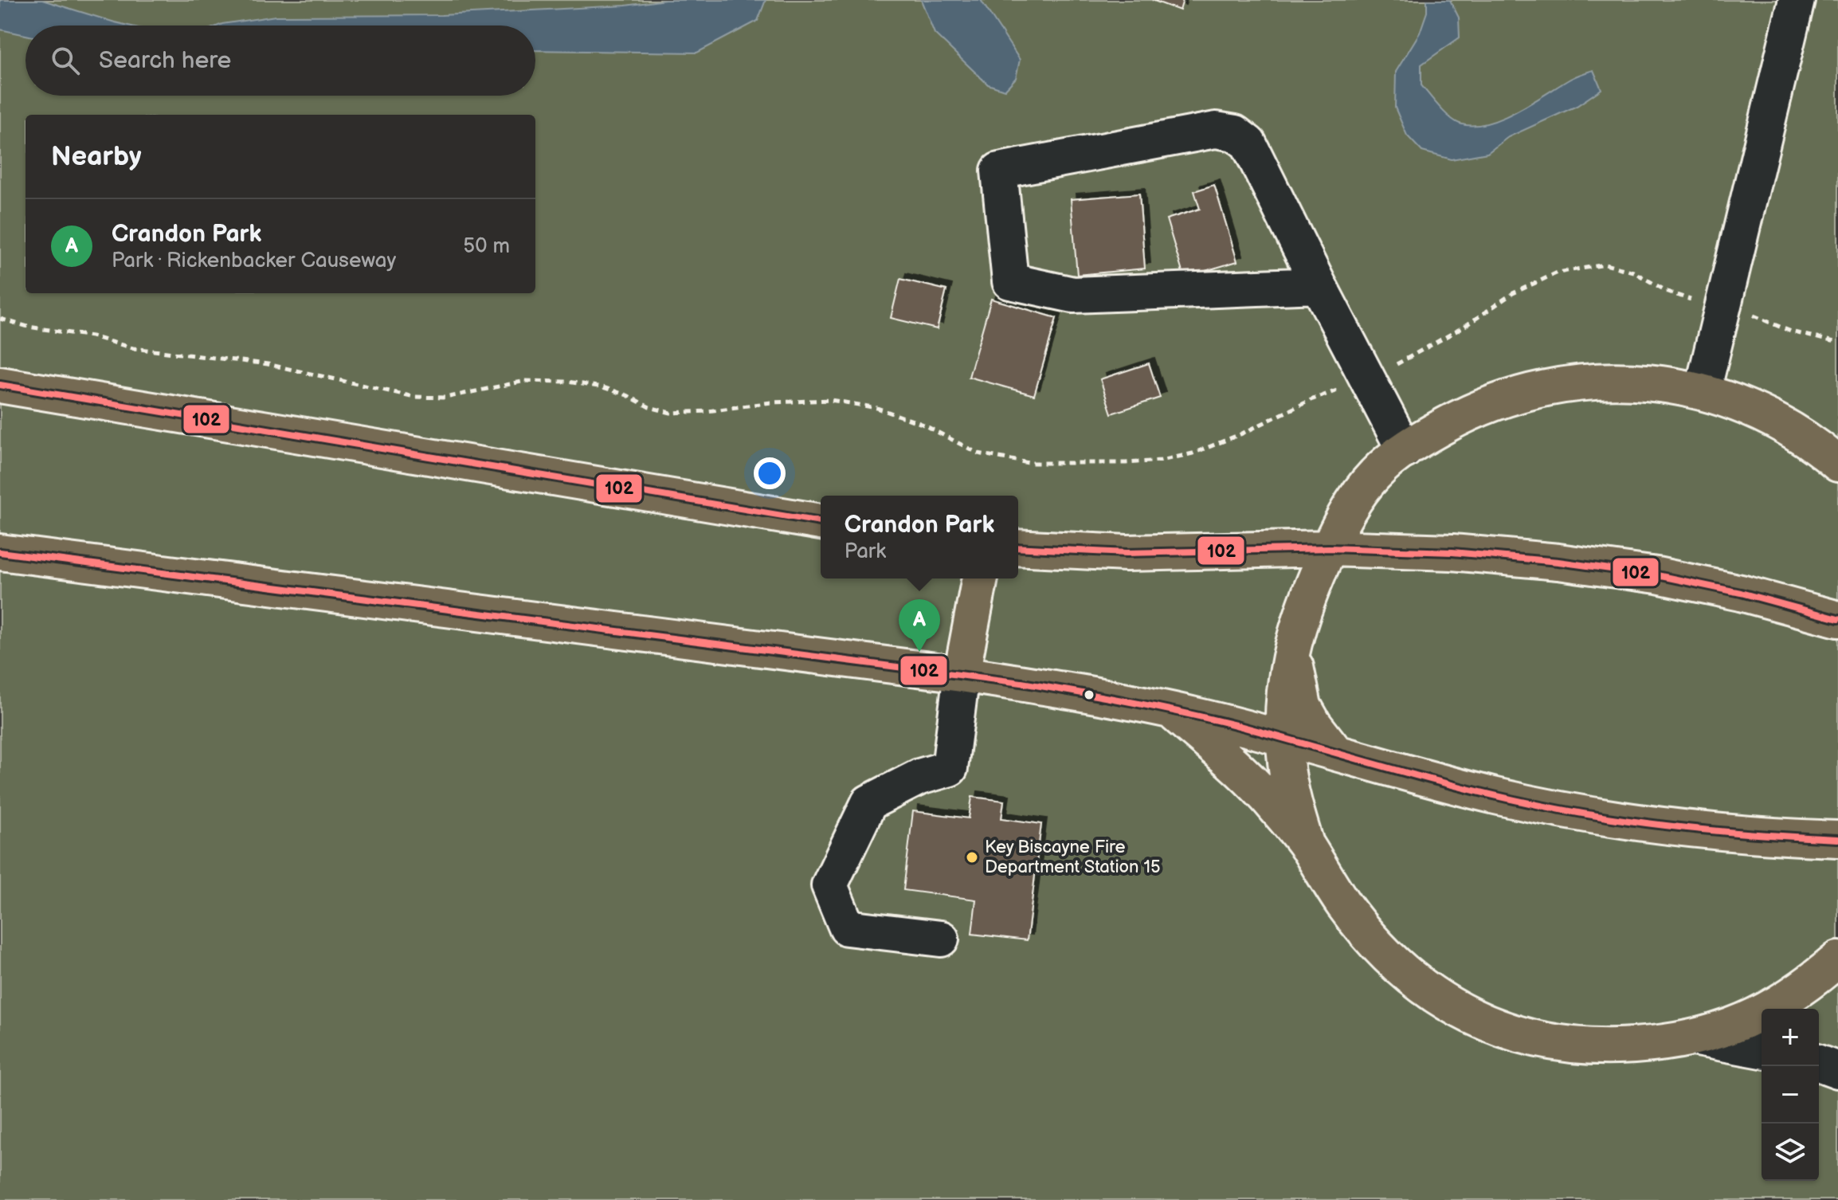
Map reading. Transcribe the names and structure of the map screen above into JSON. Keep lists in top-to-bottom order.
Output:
{
  "places": ["Key Biscayne Fire Department Station 15"],
  "lines": ["transit line 102"],
  "page": {
    "search": "Search here",
    "heading": "Nearby",
    "list": [
      {
        "mark": "A",
        "name": "Crandon Park",
        "note": "Park · Rickenbacker Causeway",
        "value": "50 m"
      }
    ],
    "popup": ["Crandon Park", "Park"],
    "pins": "A",
    "map_buttons": ["+", "−"]
  }
}
